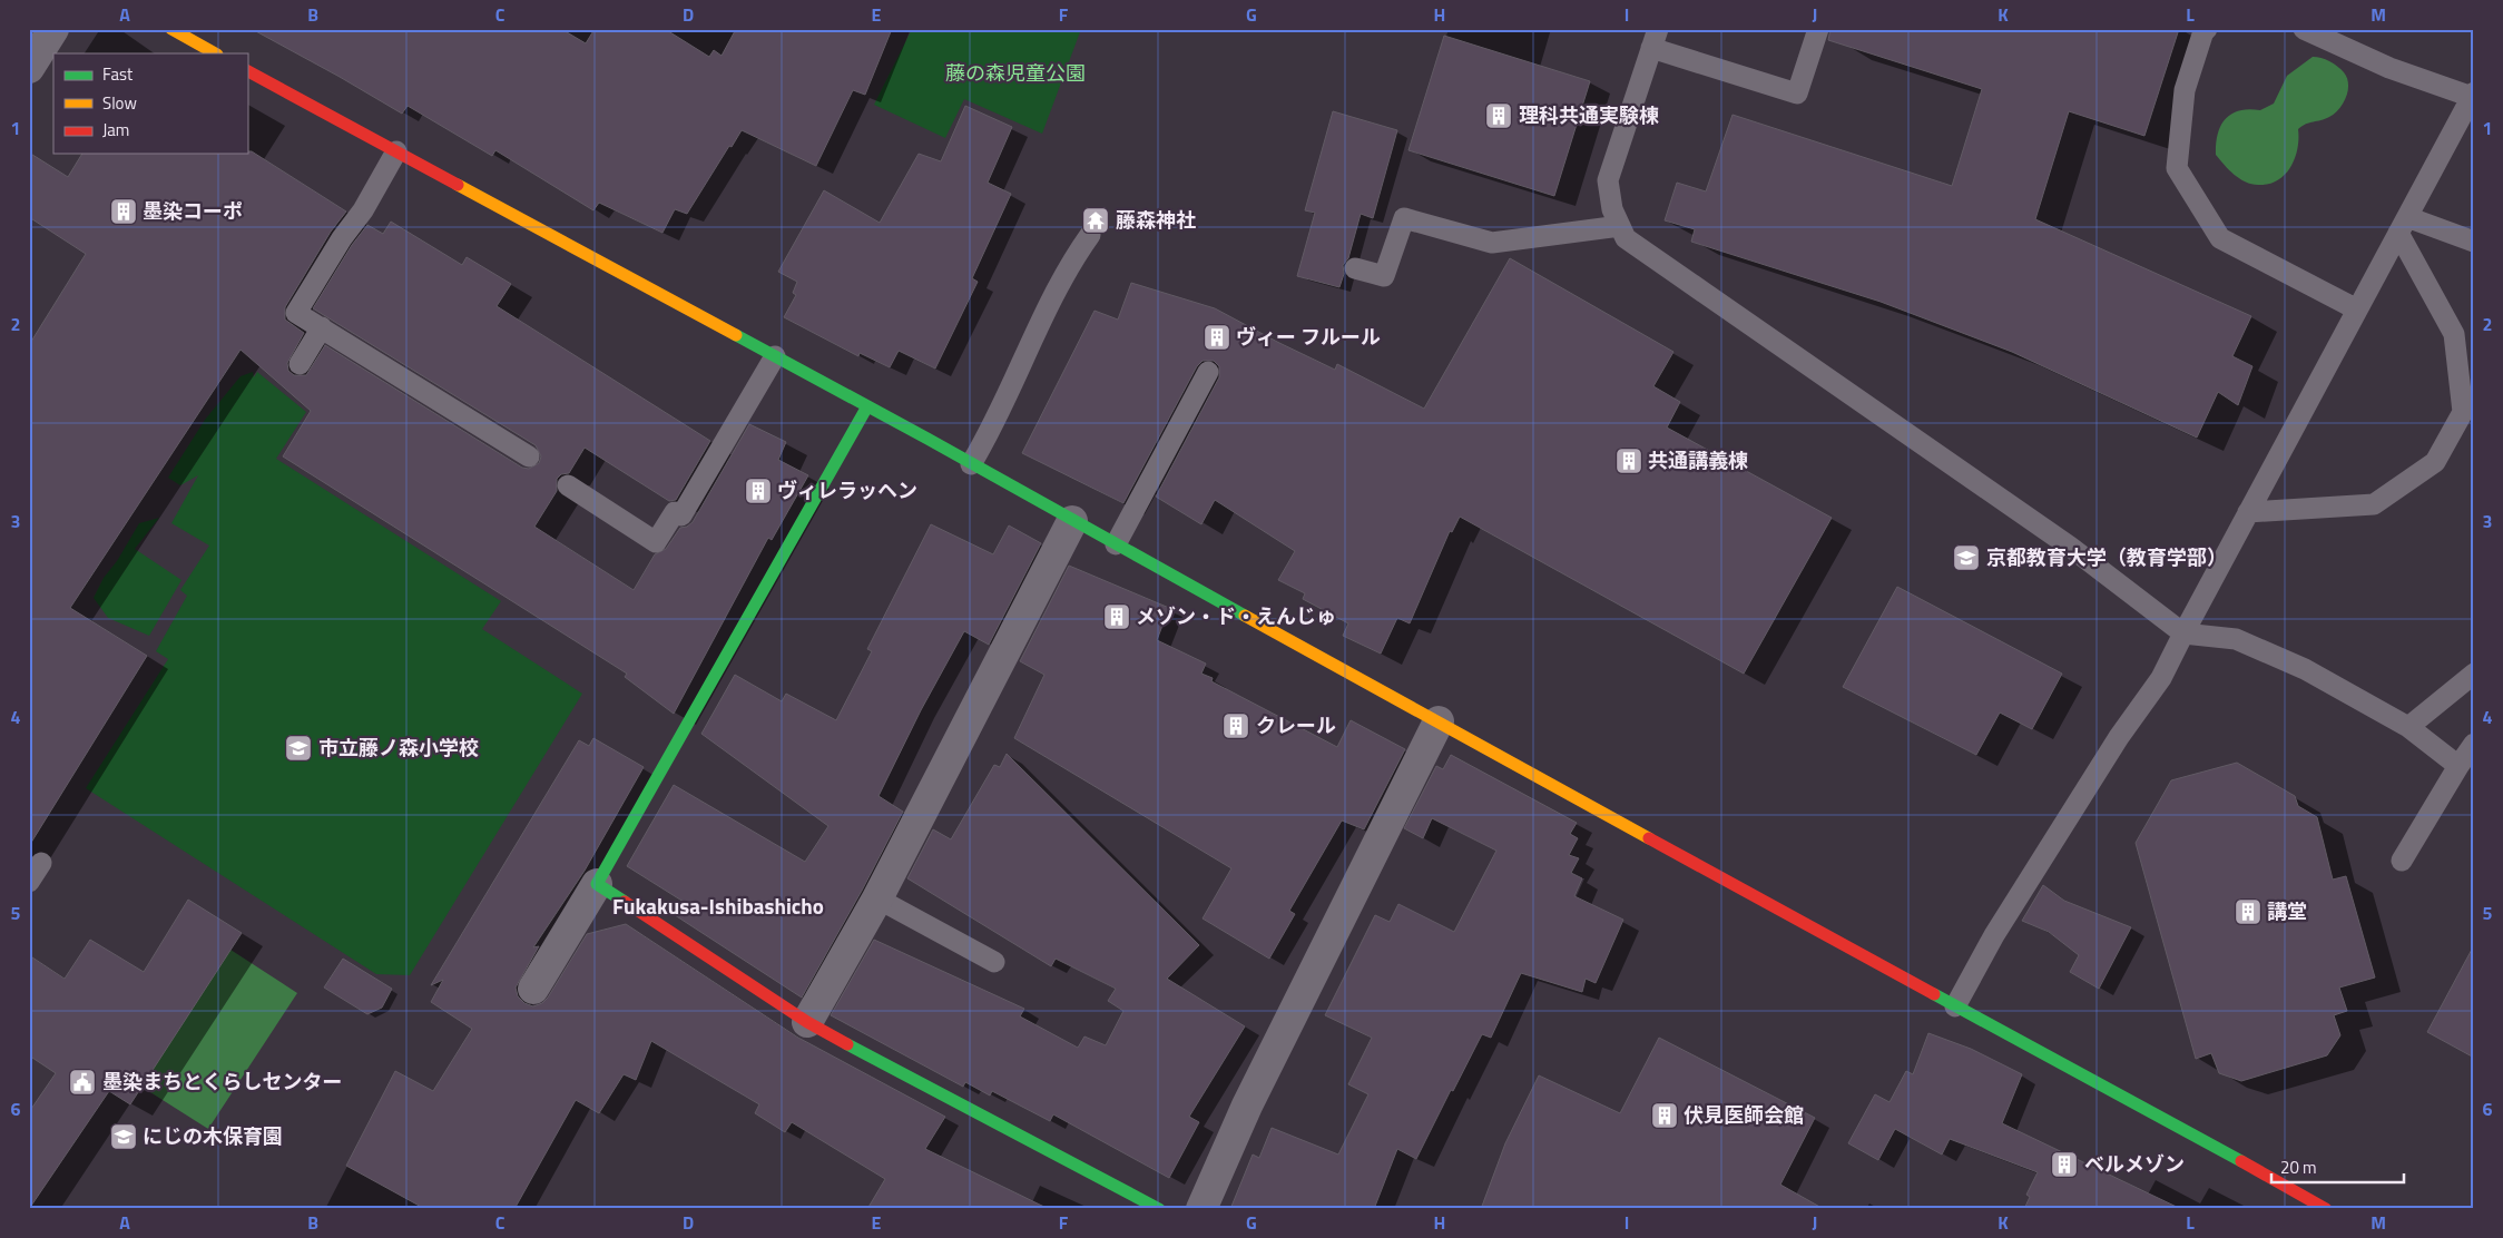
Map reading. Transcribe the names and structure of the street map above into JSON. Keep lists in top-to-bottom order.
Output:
{
  "districts": ["Fukakusa-Ishibashicho"],
  "parks": ["藤の森児童公園"],
  "places": {
    "building": [
      "理科共通実験棟",
      "墨染コーポ",
      "ヴィー フルール",
      "共通講義棟",
      "ヴィレラッヘン",
      "メゾン・ド・えんじゅ",
      "クレール",
      "講堂",
      "伏見医師会館",
      "ベルメゾン"
    ],
    "temple": ["藤森神社"],
    "school or university": ["京都教育大学（教育学部）", "市立藤ノ森小学校", "にじの木保育園"],
    "public building": ["墨染まちとくらしセンター"]
  },
  "legend": ["Fast", "Slow", "Jam"],
  "scale_bar": "20 m",
  "grid": {
    "columns": [
      "A",
      "B",
      "C",
      "D",
      "E",
      "F",
      "G",
      "H",
      "I",
      "J",
      "K",
      "L",
      "M"
    ],
    "rows": [
      "1",
      "2",
      "3",
      "4",
      "5",
      "6"
    ]
  }
}
